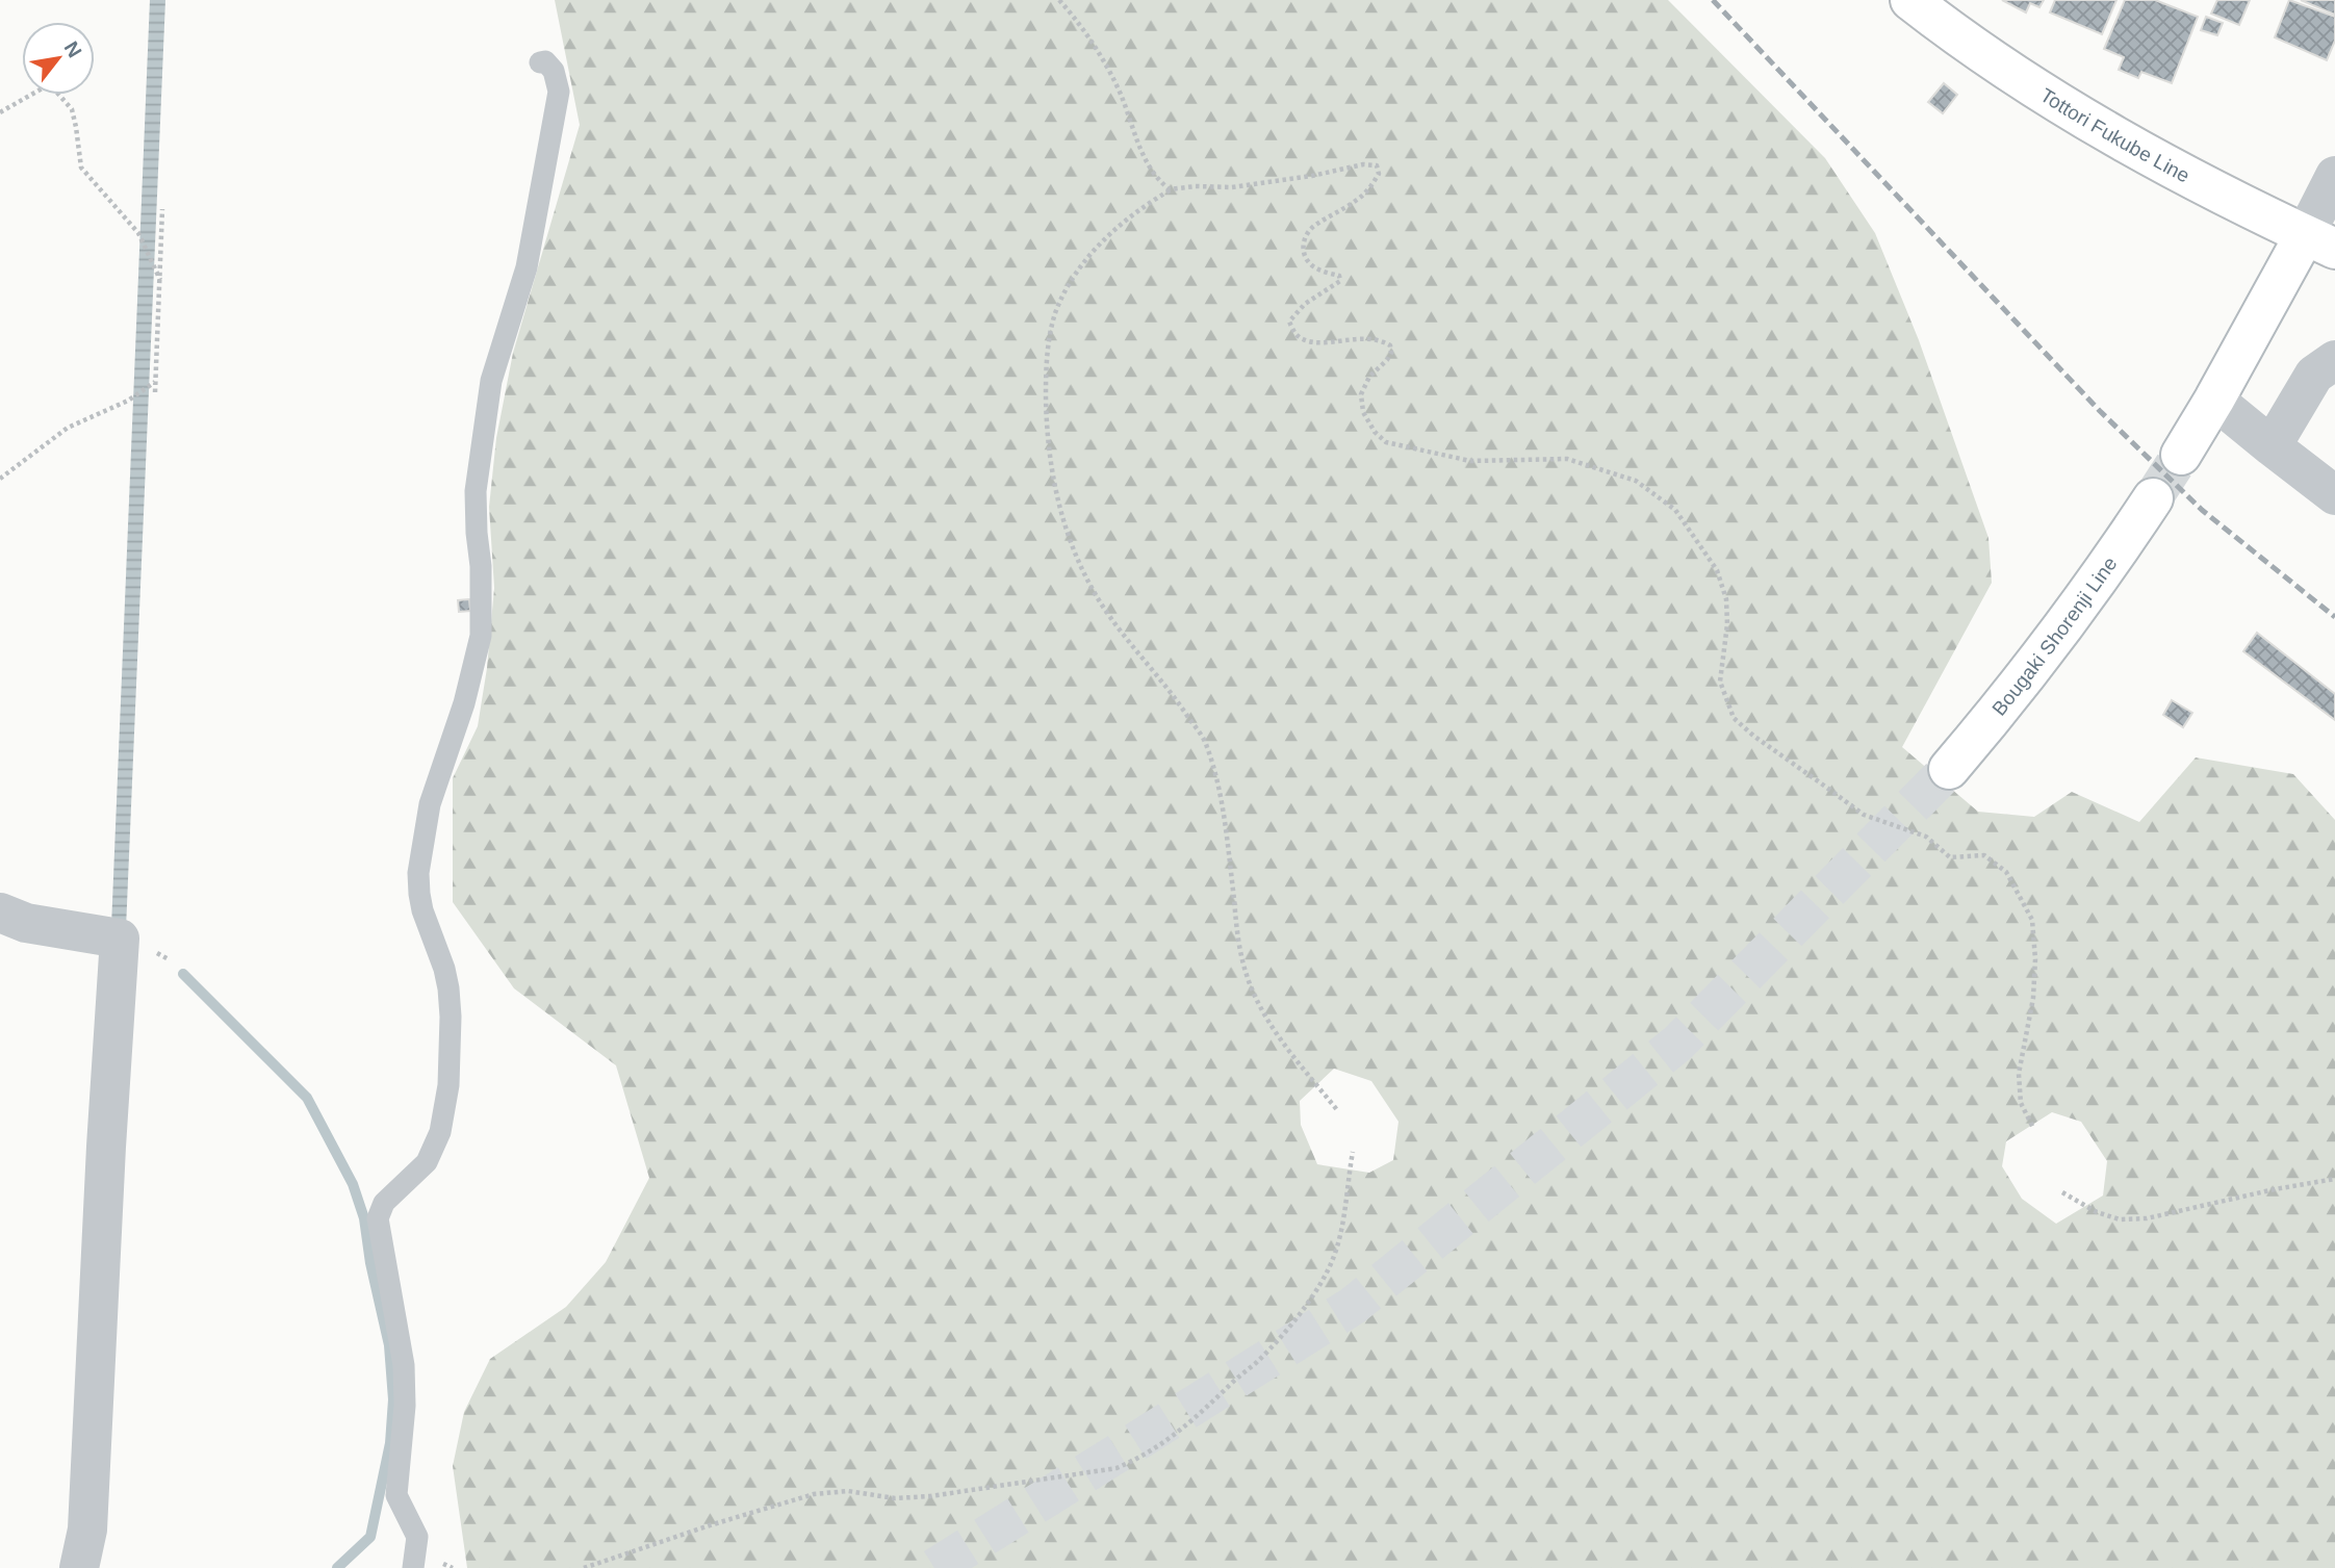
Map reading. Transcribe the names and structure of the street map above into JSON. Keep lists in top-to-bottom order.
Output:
{
  "streets": {
    "main road": ["Tottori Fukube Line", "Bougaki Shorenji Line"]
  },
  "north": "top right"
}
